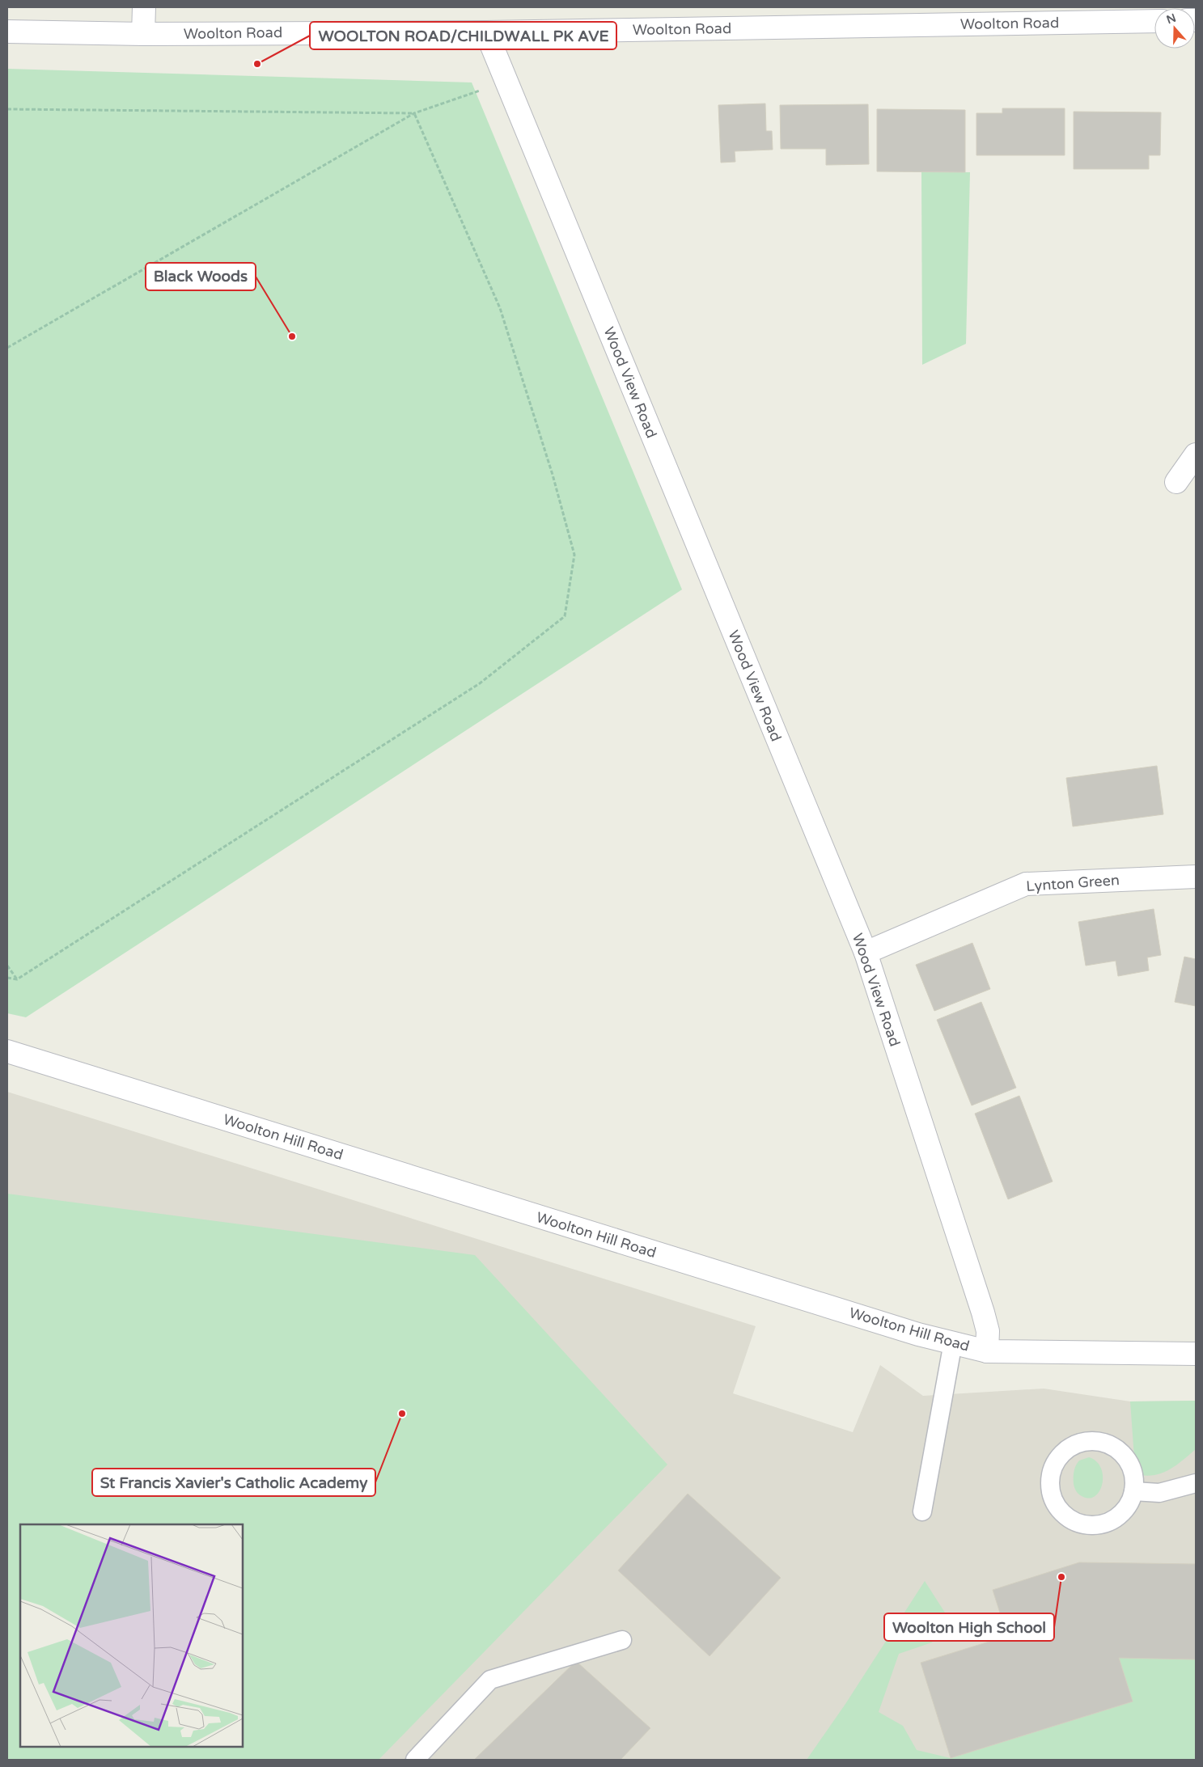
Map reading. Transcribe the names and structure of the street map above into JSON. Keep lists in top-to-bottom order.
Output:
{
  "streets": {
    "street": [
      "Woolton Road",
      "Wood View Road",
      "Lynton Green",
      "Woolton Hill Road"
    ]
  },
  "crossings": [
    ["Woolton Road", "Wood View Road"],
    ["Wood View Road", "Lynton Green"],
    ["Wood View Road", "Woolton Hill Road"]
  ],
  "places": [
    "WOOLTON ROAD/CHILDWALL PK AVE",
    "Black Woods",
    "St Francis Xavier's Catholic Academy",
    "Woolton High School"
  ],
  "north": "top"
}
